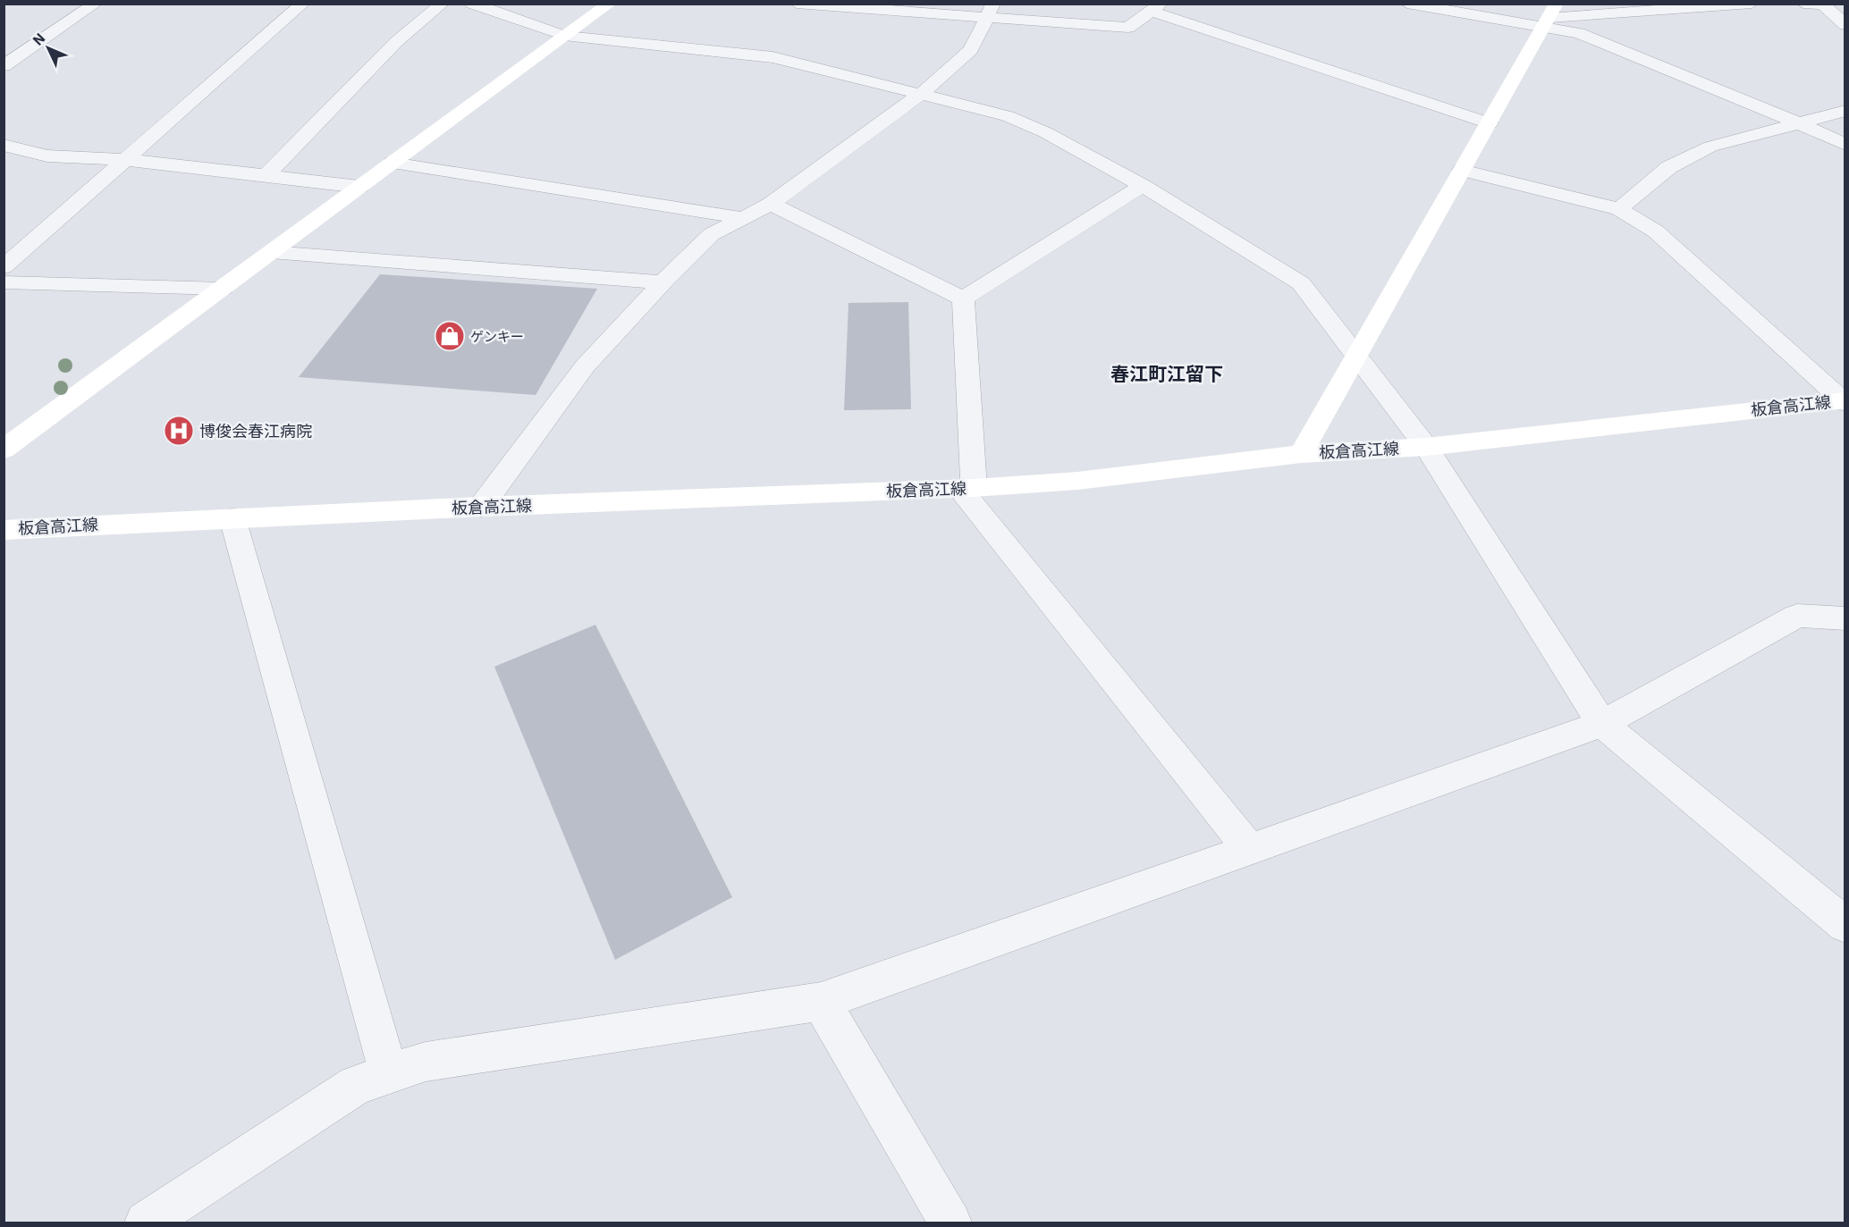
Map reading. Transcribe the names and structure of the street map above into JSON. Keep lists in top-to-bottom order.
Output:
{
  "streets": {
    "street": ["板倉高江線"]
  },
  "districts": ["春江町江留下"],
  "places": {
    "shop": ["ゲンキー"],
    "hospital": ["博俊会春江病院"]
  },
  "north": "top left"
}
